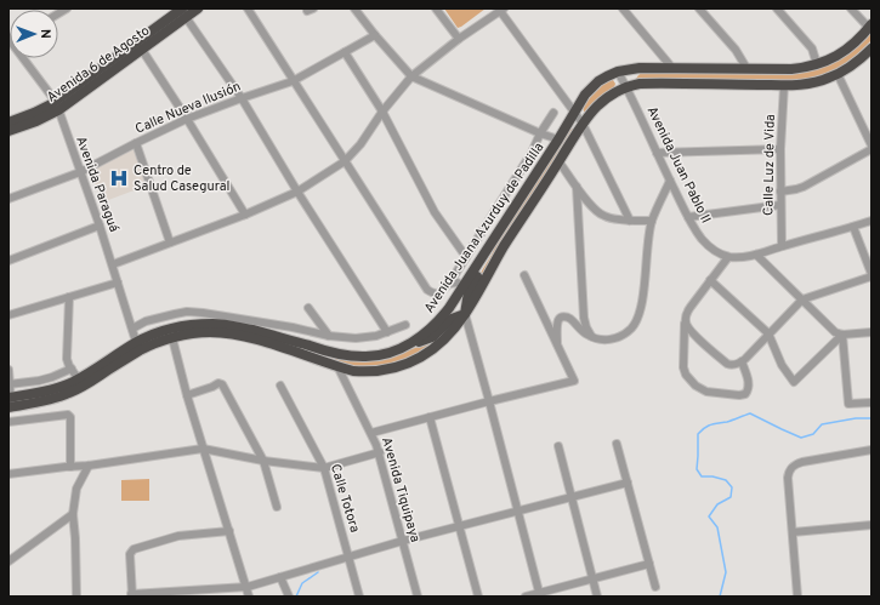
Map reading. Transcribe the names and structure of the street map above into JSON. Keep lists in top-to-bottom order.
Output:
{
  "streets": {
    "highway": ["Avenida 6 de Agosto", "Avenida Juana Azurduy de Padilla"],
    "street": [
      "Calle Nueva Ilusión",
      "Avenida Juan Pablo II",
      "Calle Luz de Vida",
      "Avenida Paraguá",
      "Avenida Tiquipaya",
      "Calle Totora"
    ]
  },
  "crossings": [
    ["Avenida 6 de Agosto", "Avenida Paraguá"],
    ["Calle Nueva Ilusión", "Avenida Paraguá"],
    ["Avenida Juan Pablo II", "Avenida Juana Azurduy de Padilla"],
    ["Calle Luz de Vida", "Avenida Juana Azurduy de Padilla"],
    ["Avenida Paraguá", "Avenida Juana Azurduy de Padilla"],
    ["Avenida Juana Azurduy de Padilla", "Avenida Tiquipaya"]
  ],
  "places": {
    "hospital": ["Centro de Salud Casegural"]
  },
  "north": "right"
}
